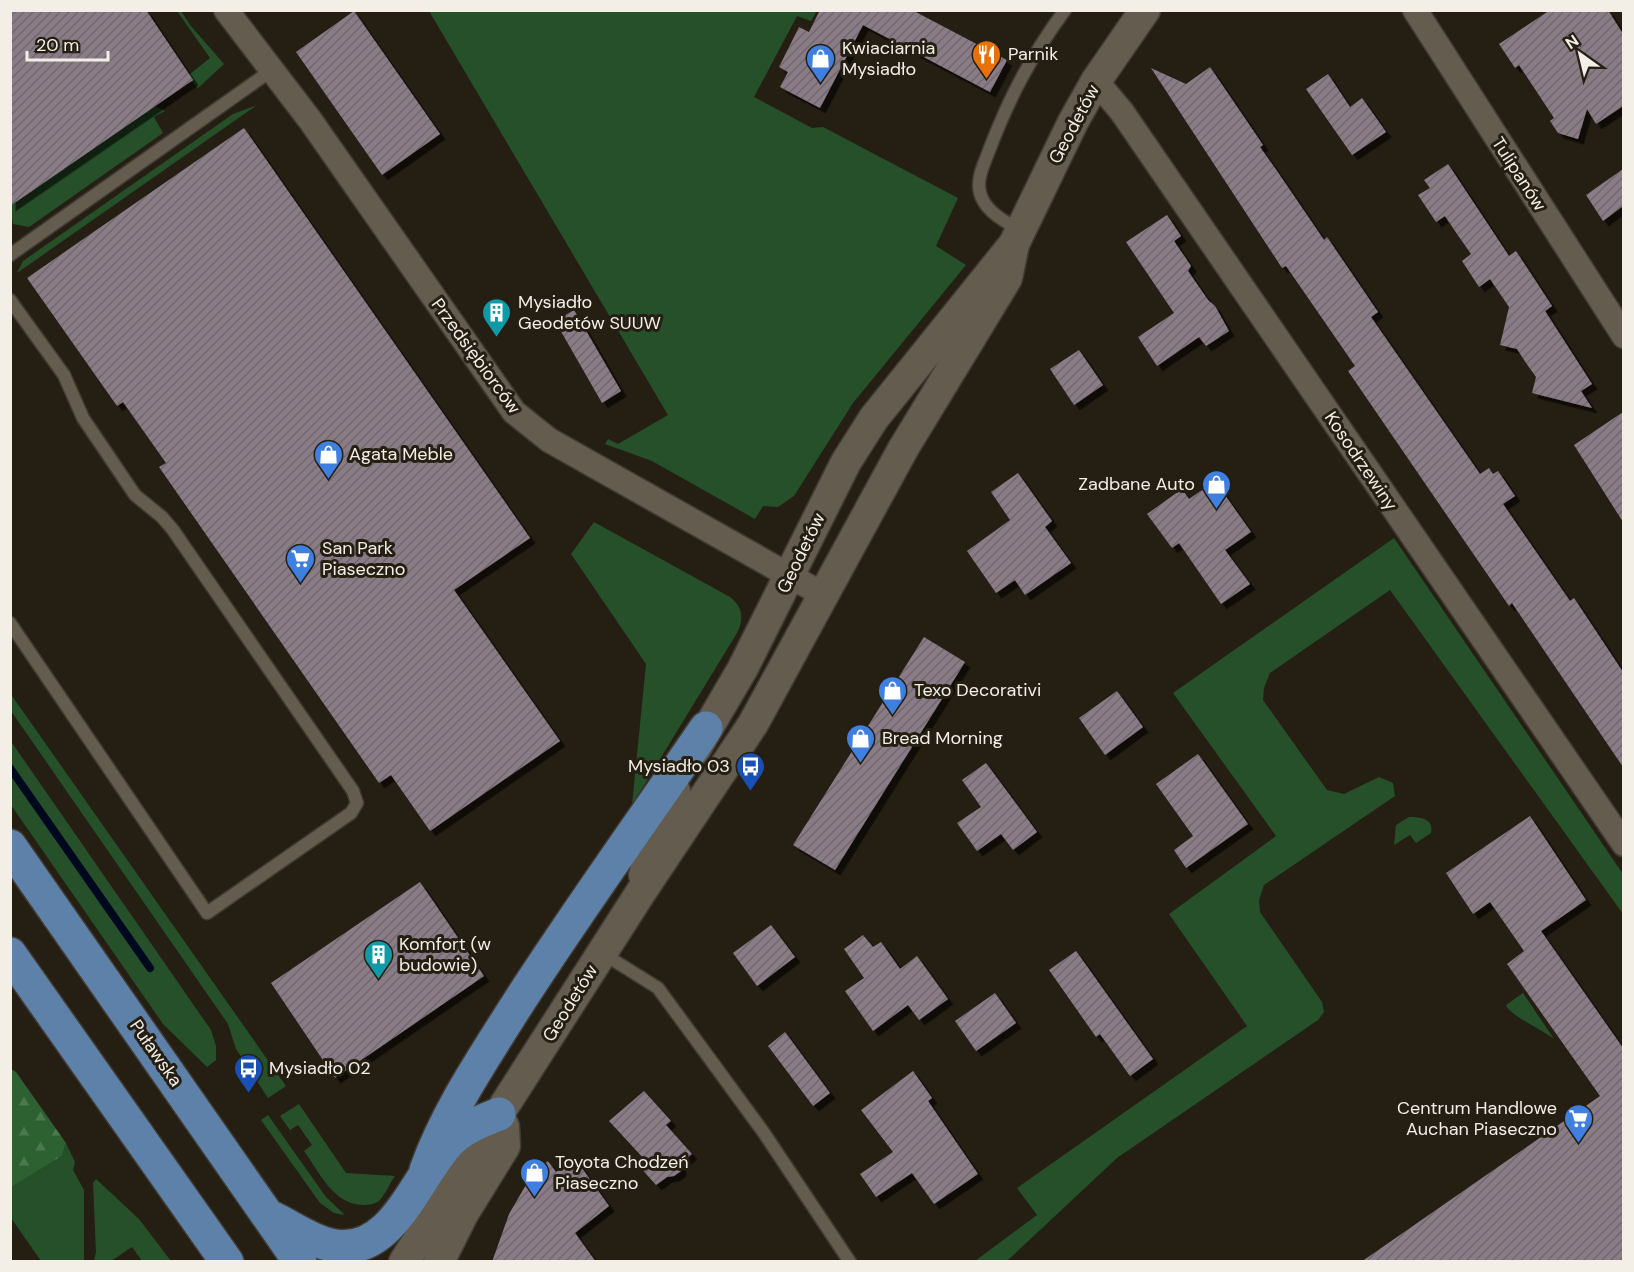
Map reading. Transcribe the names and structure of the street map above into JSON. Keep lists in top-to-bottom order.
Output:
{
  "streets": {
    "main road": ["Puławska"],
    "street": [
      "Geodetów",
      "Tulipanów",
      "Przedsiębiorców",
      "Kosodrzewiny"
    ]
  },
  "crossings": [
    ["Geodetów", "Przedsiębiorców"],
    ["Geodetów", "Kosodrzewiny"]
  ],
  "places": {
    "restaurant": ["Parnik"],
    "shop": [
      "Kwiaciarnia Mysiadło",
      "Agata Meble",
      "Zadbane Auto",
      "Texo Decorativi",
      "Bread Morning",
      "Toyota Chodzeń Piaseczno"
    ],
    "building": ["Mysiadło Geodetów SUUW", "Komfort (w budowie)"],
    "supermarket": ["San Park Piaseczno", "Centrum Handlowe Auchan Piaseczno"],
    "bus stop": ["Mysiadło 03", "Mysiadło 02"]
  },
  "scale_bar": "20 m",
  "north": "top left"
}
